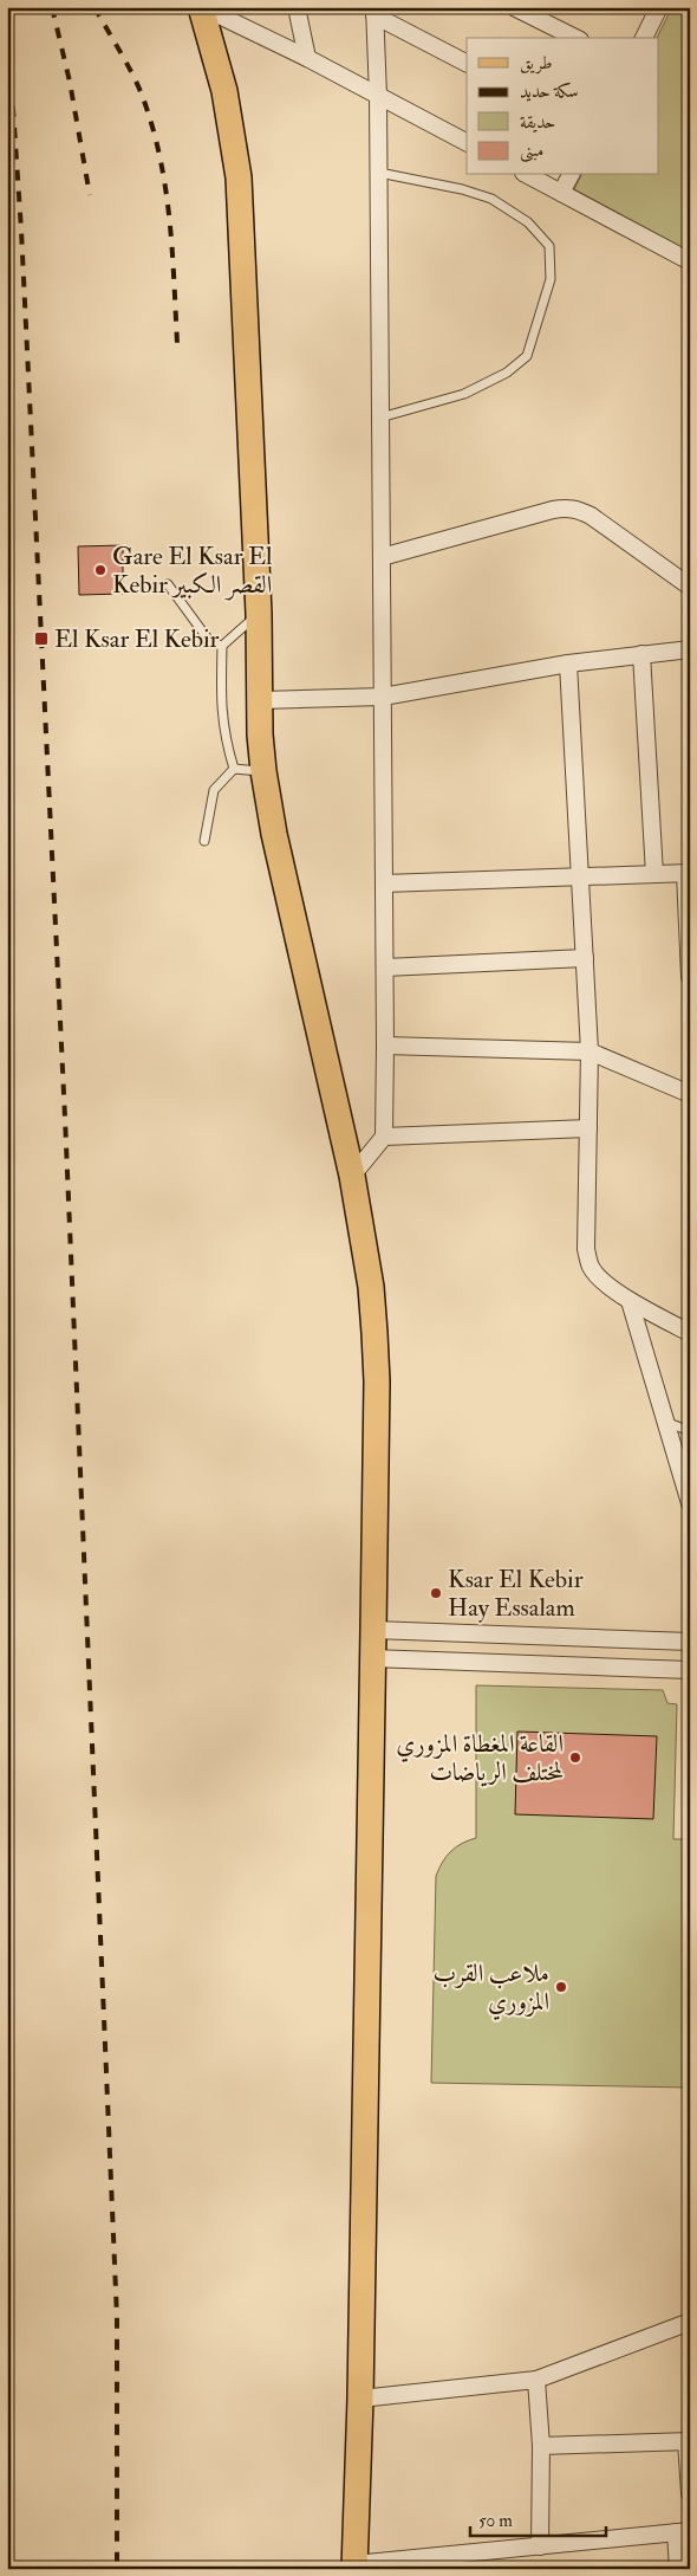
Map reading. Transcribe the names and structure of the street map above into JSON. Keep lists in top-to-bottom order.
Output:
{
  "places": {
    "other": [
      "Gare El Ksar El Kebir القصر الكبير",
      "Ksar El Kebir Hay Essalam",
      "القاعة المغطاة المزوري لمختلف الرياضات",
      "ملاعب القرب المزوري"
    ],
    "transit": ["El Ksar El Kebir"]
  },
  "legend": [
    "طريق",
    "سكة حديد",
    "حديقة",
    "مبنى"
  ],
  "scale_bar": "50 m"
}
